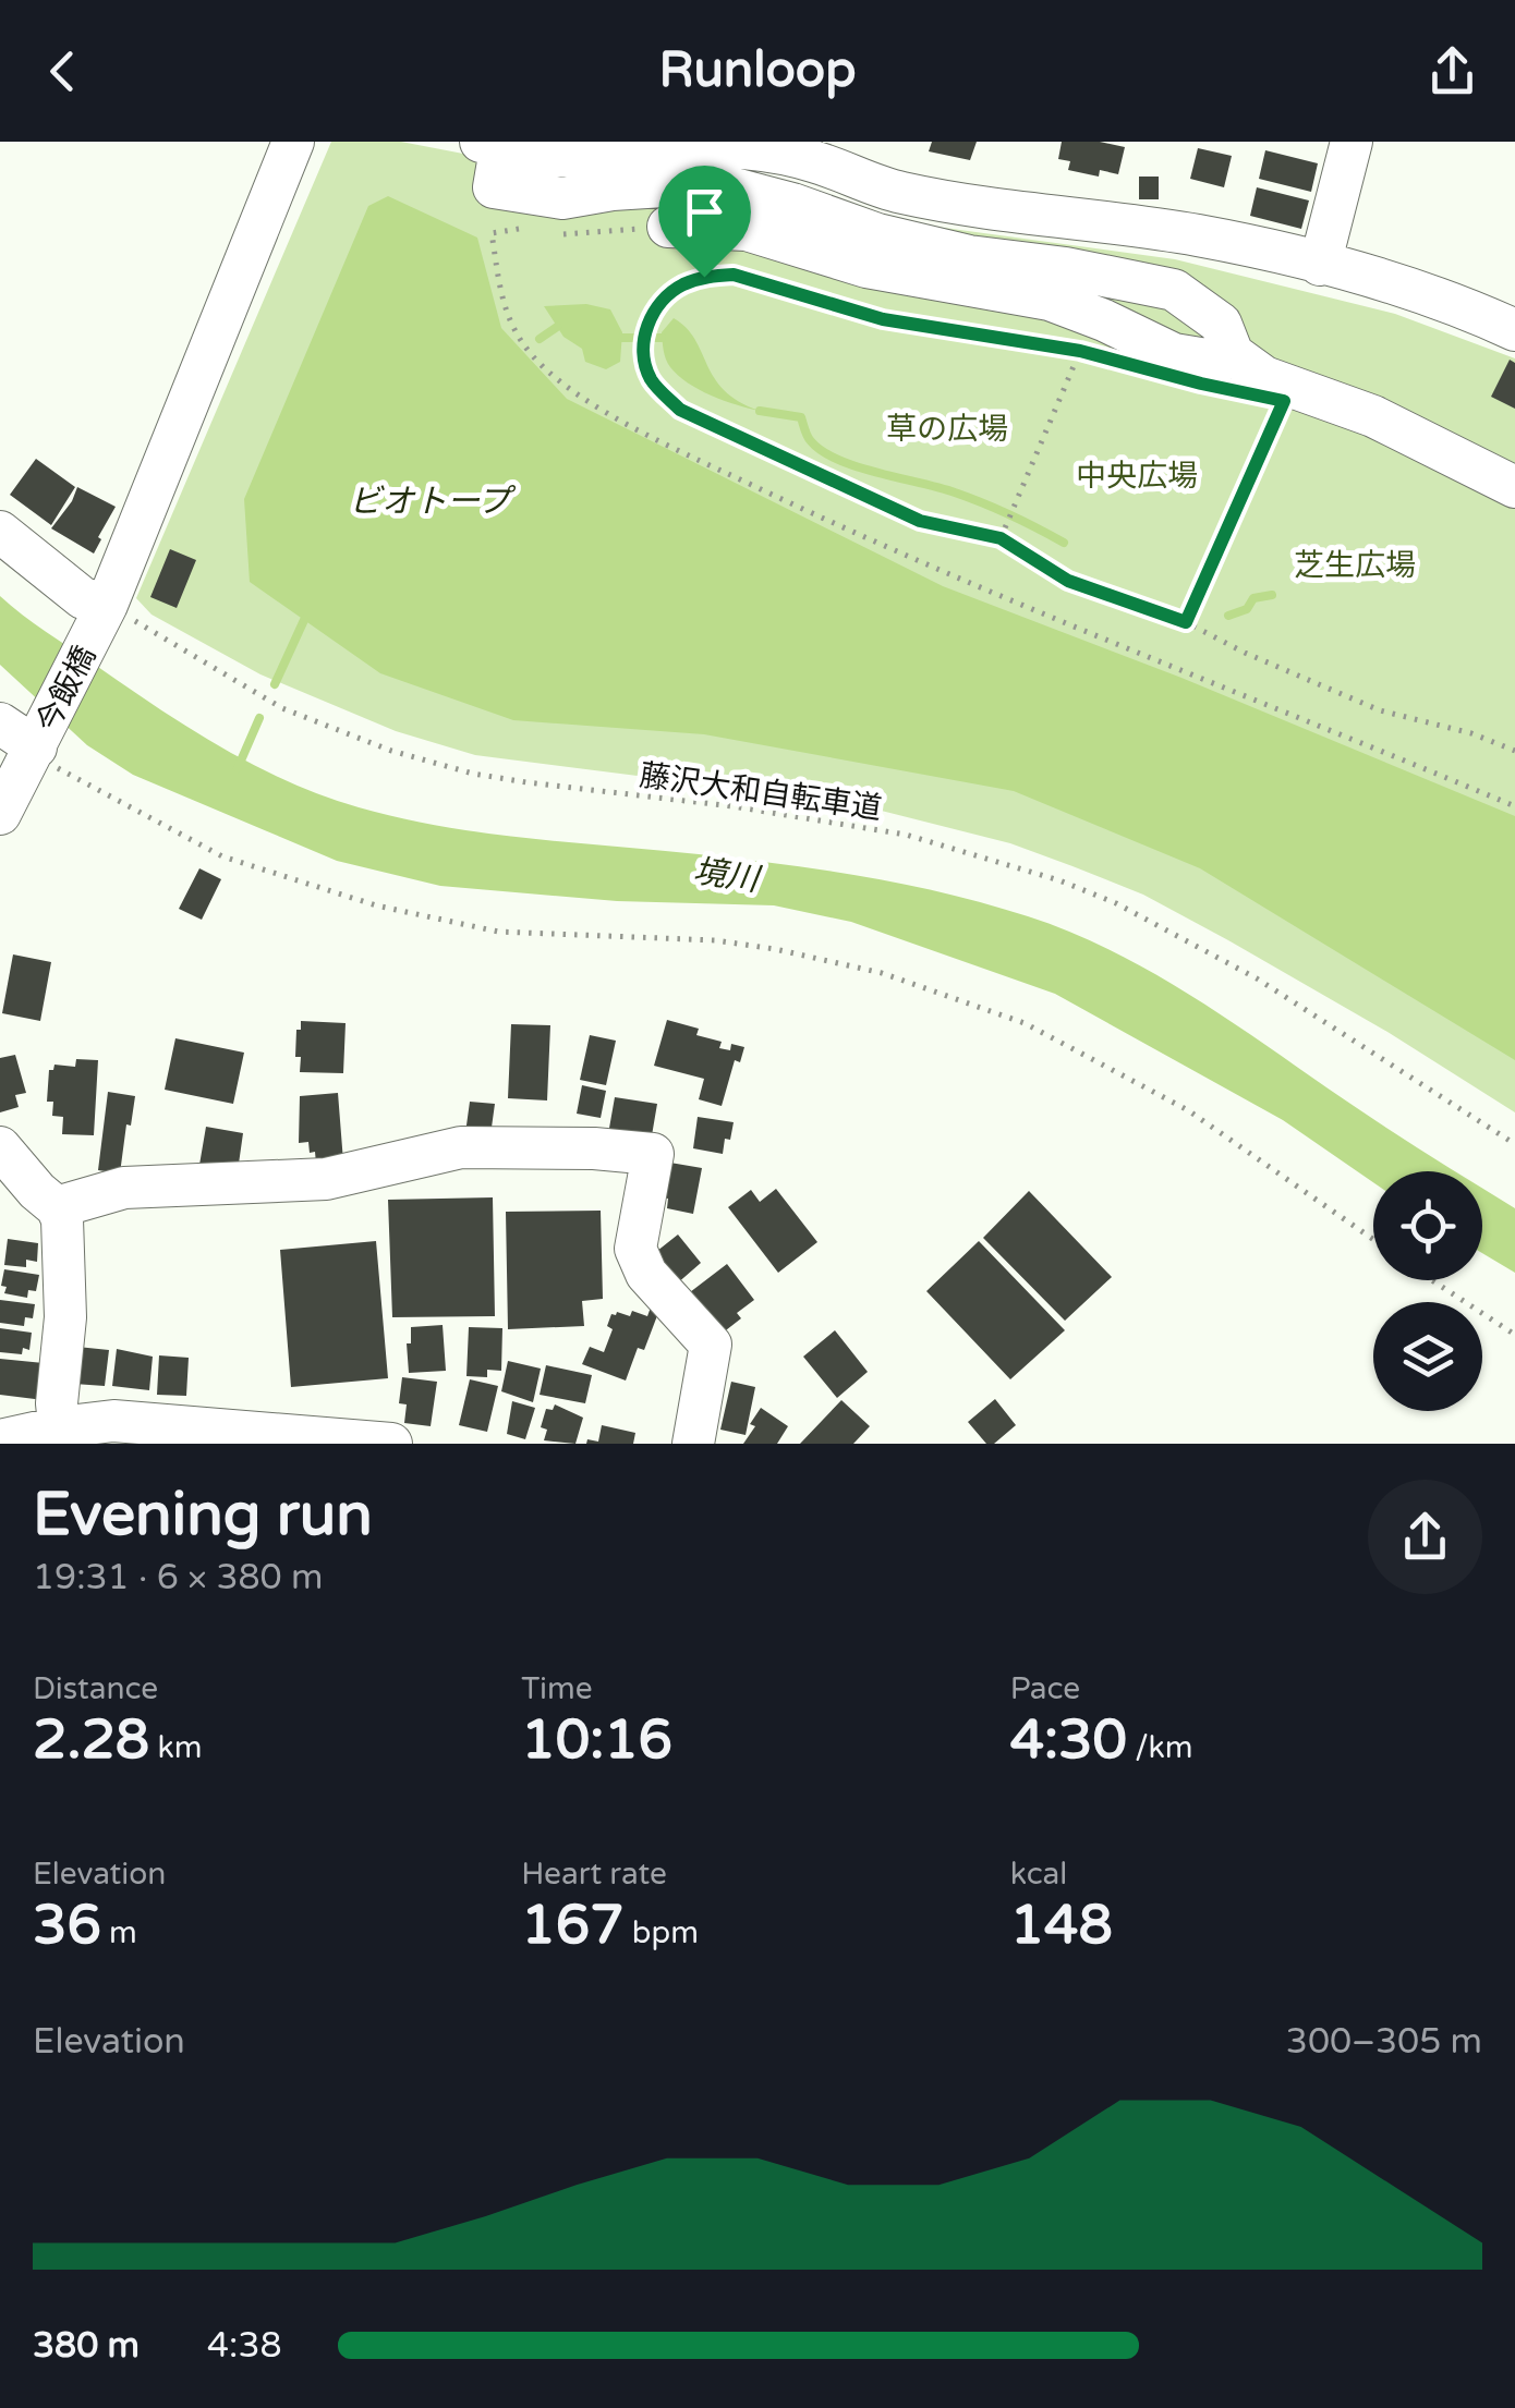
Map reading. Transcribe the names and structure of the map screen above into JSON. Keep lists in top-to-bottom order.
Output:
{
  "streets": {
    "street": ["今飯橋"],
    "path": ["藤沢大和自転車道"]
  },
  "crossings": [
    ["今飯橋", "藤沢大和自転車道"]
  ],
  "water": ["ビオトープ", "境川"],
  "parks": ["草の広場", "中央広場", "芝生広場"],
  "page": {
    "header": "Runloop",
    "heading": ["Evening run", "19:31 · 6 × 380 m"],
    "stats": [
      ["Distance", "2.28 km"],
      ["Time", "10:16"],
      ["Pace", "4:30 /km"],
      ["Elevation", "36 m"],
      ["Heart rate", "167 bpm"],
      ["kcal", "148"]
    ],
    "chart": ["Elevation", "300–305 m"],
    "list": [
      {
        "name": "380 m",
        "note": "4:38"
      }
    ]
  }
}
